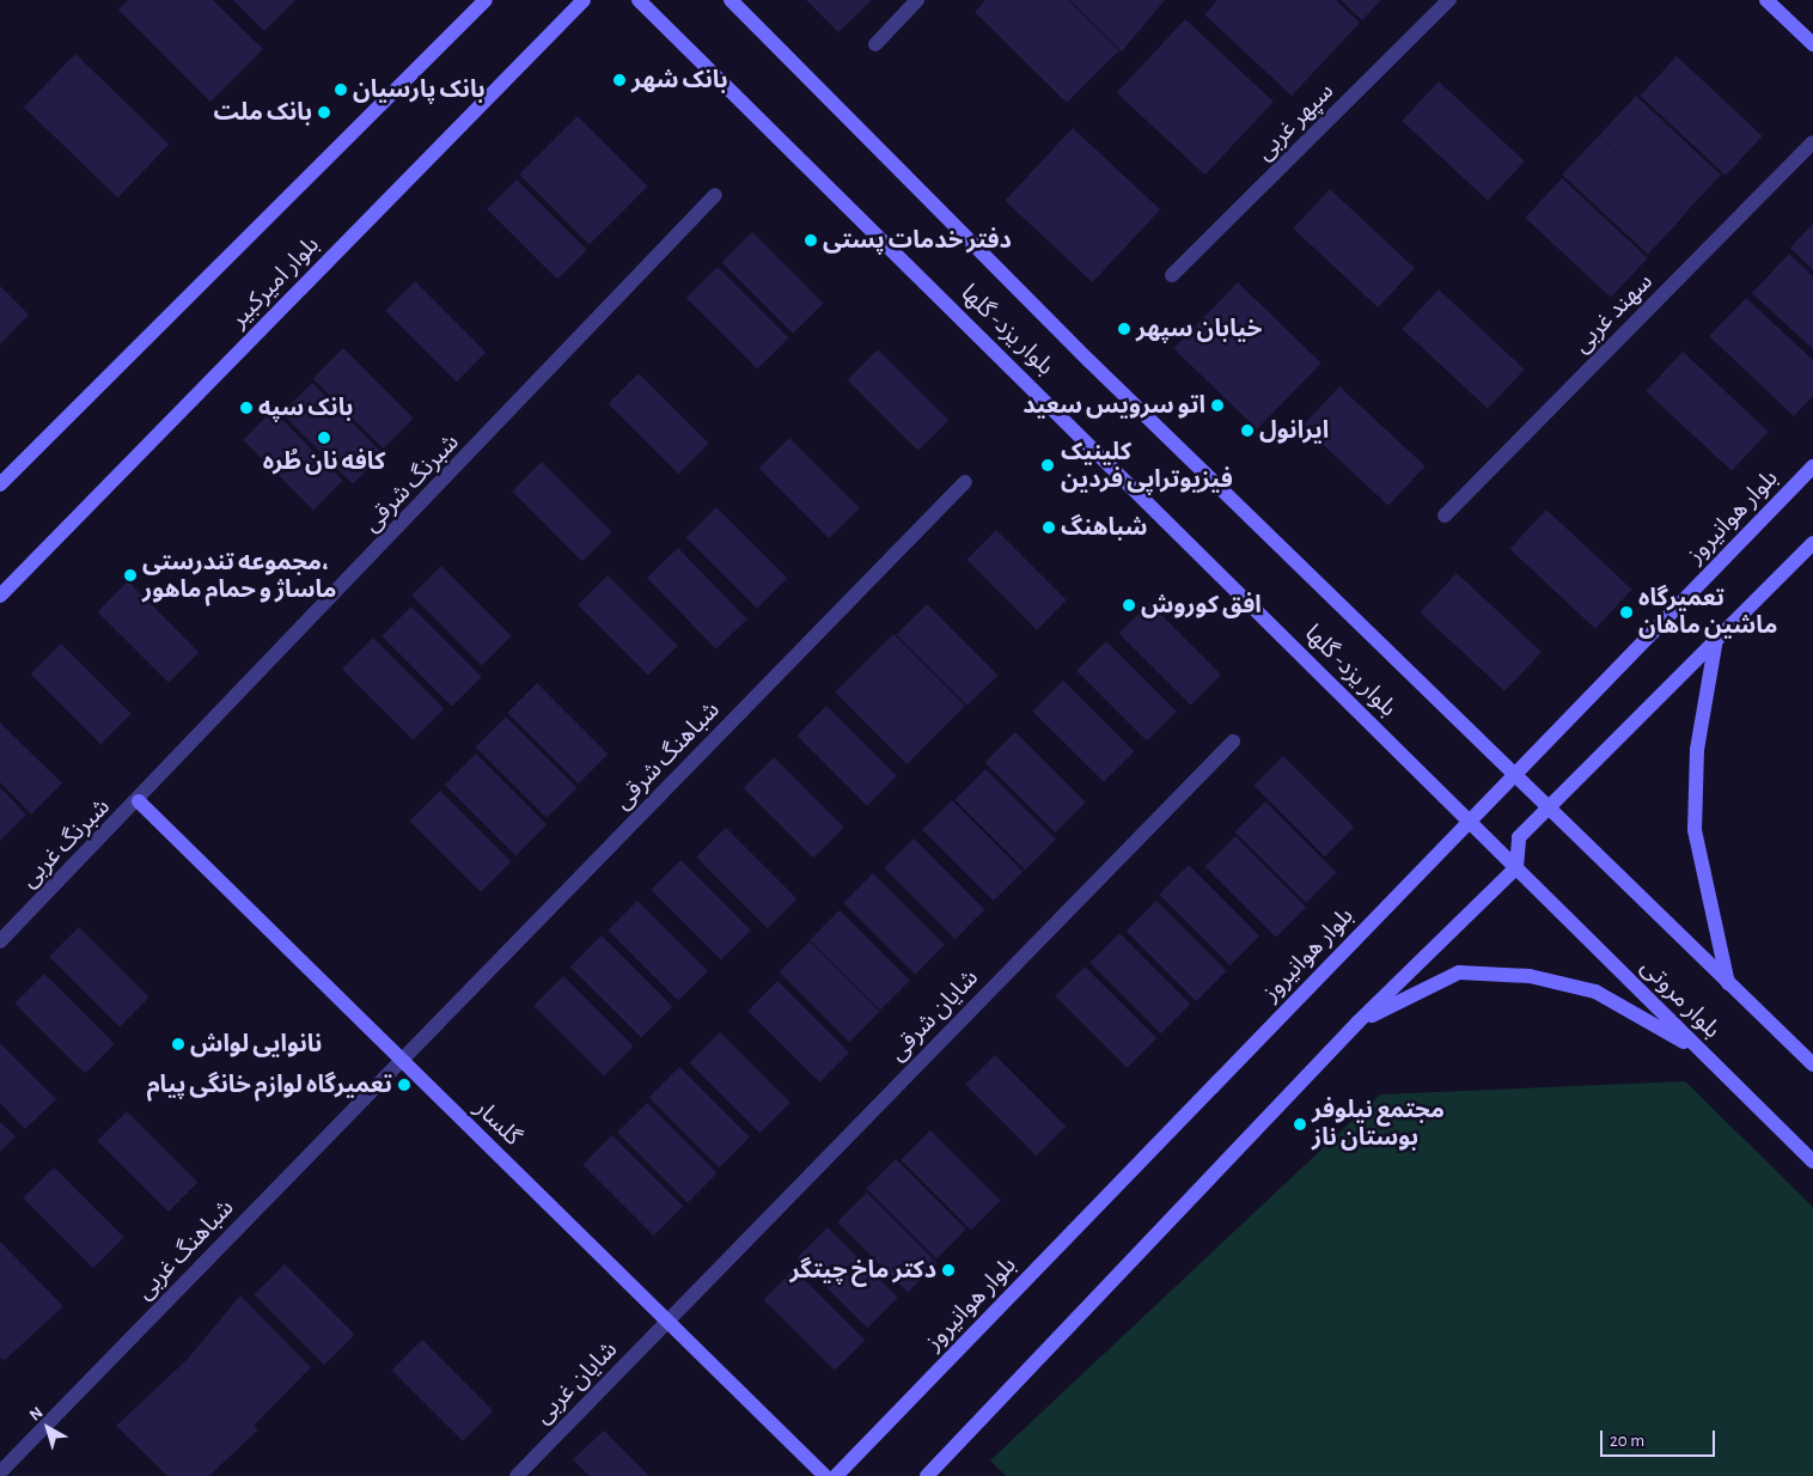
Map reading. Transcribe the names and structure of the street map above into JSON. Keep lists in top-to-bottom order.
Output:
{
  "streets": {
    "main road": [
      "بلوار امیرکبیر",
      "بلوار یزد- گلها",
      "بلوار هوانیروز",
      "بلوار مروتی",
      "گلسار"
    ],
    "street": [
      "سپهر غربی",
      "سهند غربی",
      "شبرنگ شرقی",
      "شباهنگ شرقی",
      "شبرنگ غربی",
      "شایان شرقی",
      "شباهنگ غربی",
      "شایان غربی"
    ]
  },
  "crossings": [
    ["بلوار یزد- گلها", "بلوار هوانیروز"],
    ["بلوار یزد- گلها", "بلوار مروتی"],
    ["شبرنگ شرقی", "شبرنگ غربی"],
    ["شبرنگ شرقی", "گلسار"],
    ["شباهنگ شرقی", "گلسار"],
    ["شباهنگ شرقی", "شباهنگ غربی"],
    ["شبرنگ غربی", "گلسار"],
    ["شایان شرقی", "گلسار"],
    ["شایان شرقی", "شایان غربی"],
    ["گلسار", "شباهنگ غربی"],
    ["گلسار", "شایان غربی"]
  ],
  "places": [
    "بانک شهر",
    "بانک پارسیان",
    "بانک ملت",
    "دفتر خدمات پستی",
    "خیابان سپهر",
    "اتو سرویس سعید",
    "بانک سپه",
    "ایرانول",
    "کافه نان طُره",
    "کلینیک فیزیوتراپی فردین",
    "شباهنگ",
    "مجموعه تندرستی، ماساژ و حمام ماهور",
    "افق کوروش",
    "تعمیرگاه ماشین ماهان",
    "نانوایی لواش",
    "تعمیرگاه لوازم خانگی پیام",
    "مجتمع نیلوفر بوستان ناز",
    "دکتر ماخ چیتگر"
  ],
  "scale_bar": "20 m",
  "north": "top left"
}
